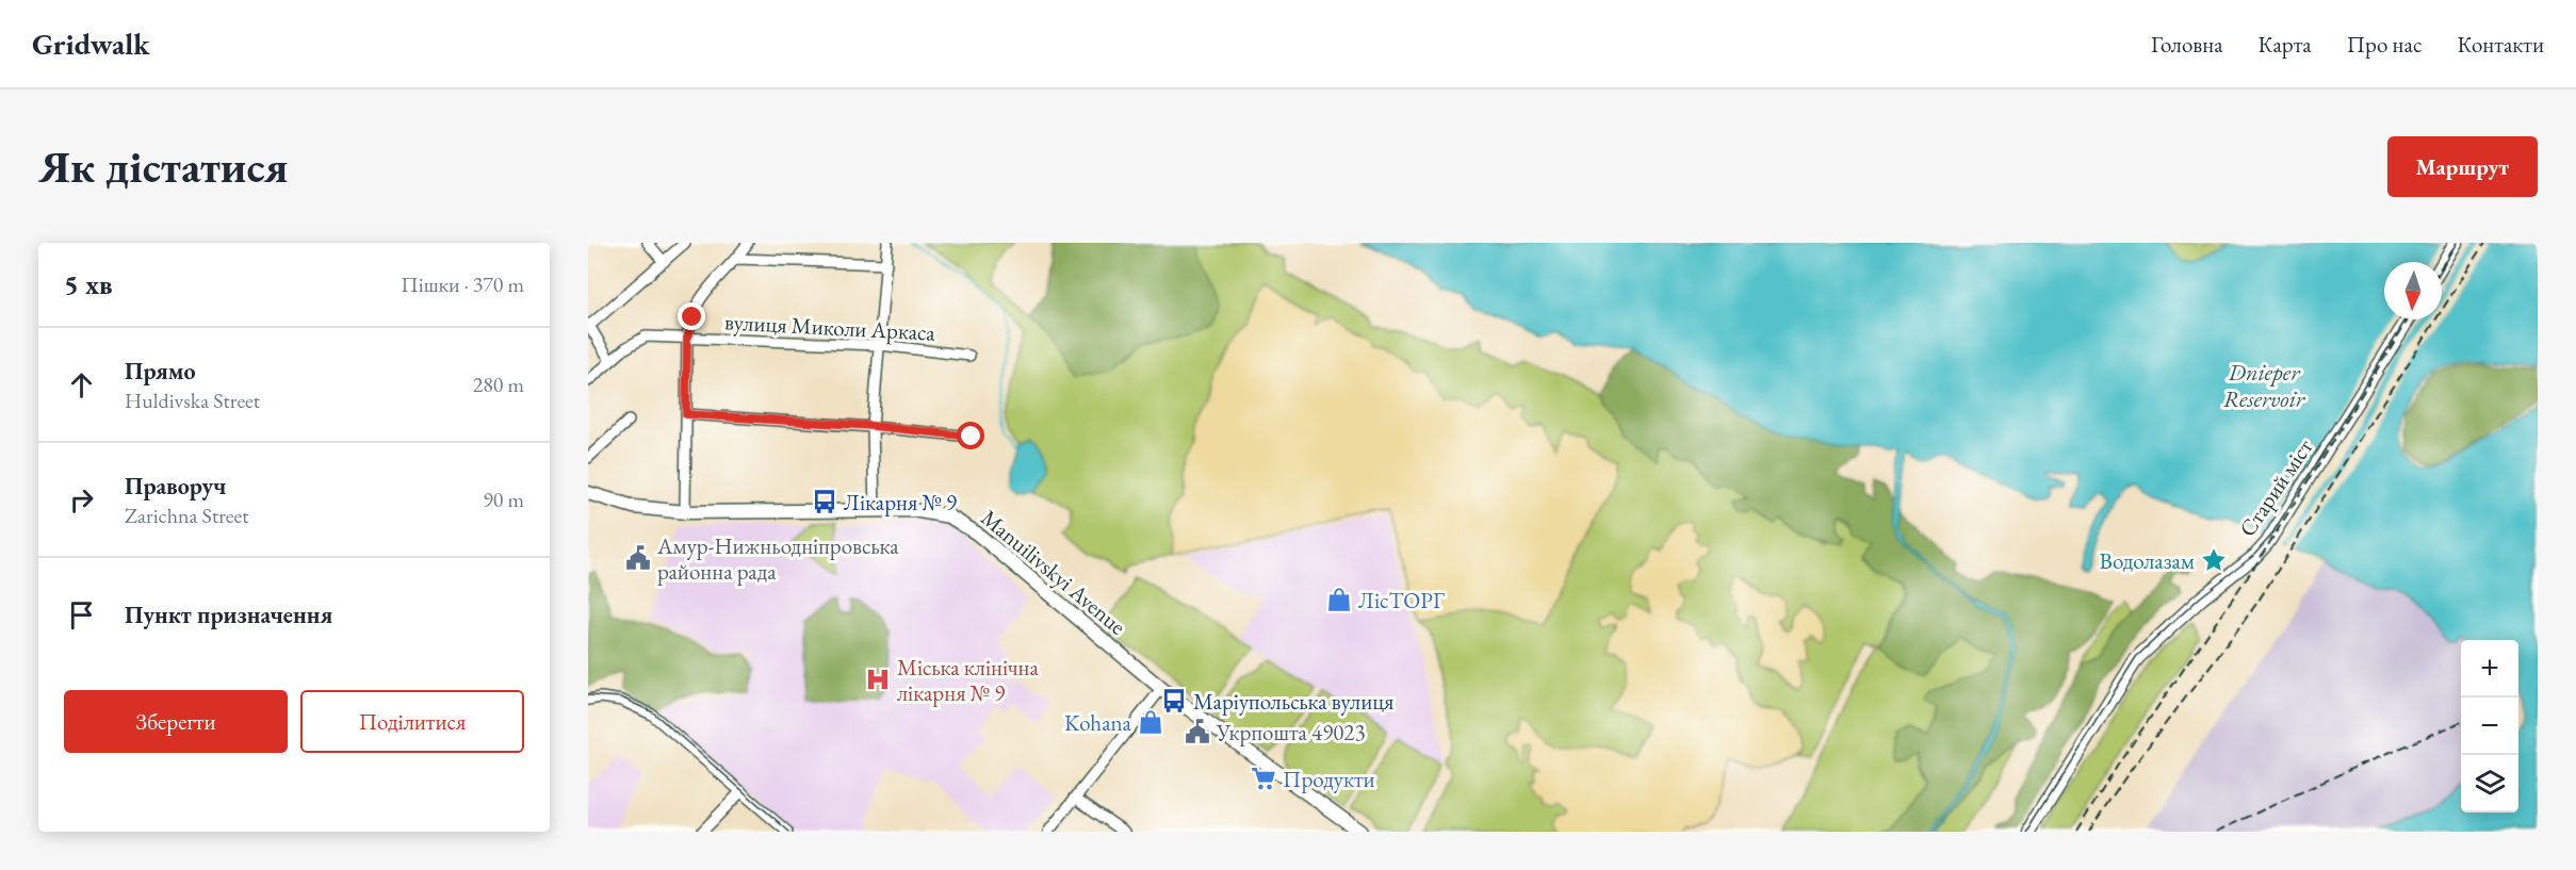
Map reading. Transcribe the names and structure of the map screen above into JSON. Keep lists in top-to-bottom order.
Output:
{
  "streets": {
    "main road": ["Старий міст", "Manuilivskyi Avenue"],
    "street": ["вулиця Миколи Аркаса"]
  },
  "water": ["Dnieper Reservoir"],
  "places": {
    "bus stop": ["Лікарня № 9", "Маріупольська вулиця"],
    "public building": ["Амур-Нижньодніпровська районна рада", "Укрпошта 49023"],
    "place": ["Водолазам"],
    "shop": ["ЛісТОРГ", "Kohana"],
    "hospital": ["Міська клінічна лікарня № 9"],
    "supermarket": ["Продукти"]
  },
  "north": "bottom",
  "page": {
    "header": "Gridwalk",
    "nav": [
      "Головна",
      "Карта",
      "Про нас",
      "Контакти"
    ],
    "buttons": [
      "Маршрут",
      ["Зберегти", "Поділитися"]
    ],
    "title": "Як дістатися",
    "heading": ["5 хв", "Пішки · 370 m"],
    "list": [
      ["Прямо", "Huldivska Street", "280 m"],
      ["Праворуч", "Zarichna Street", "90 m"],
      "Пункт призначення"
    ],
    "map_buttons": ["+", "−"]
  }
}
